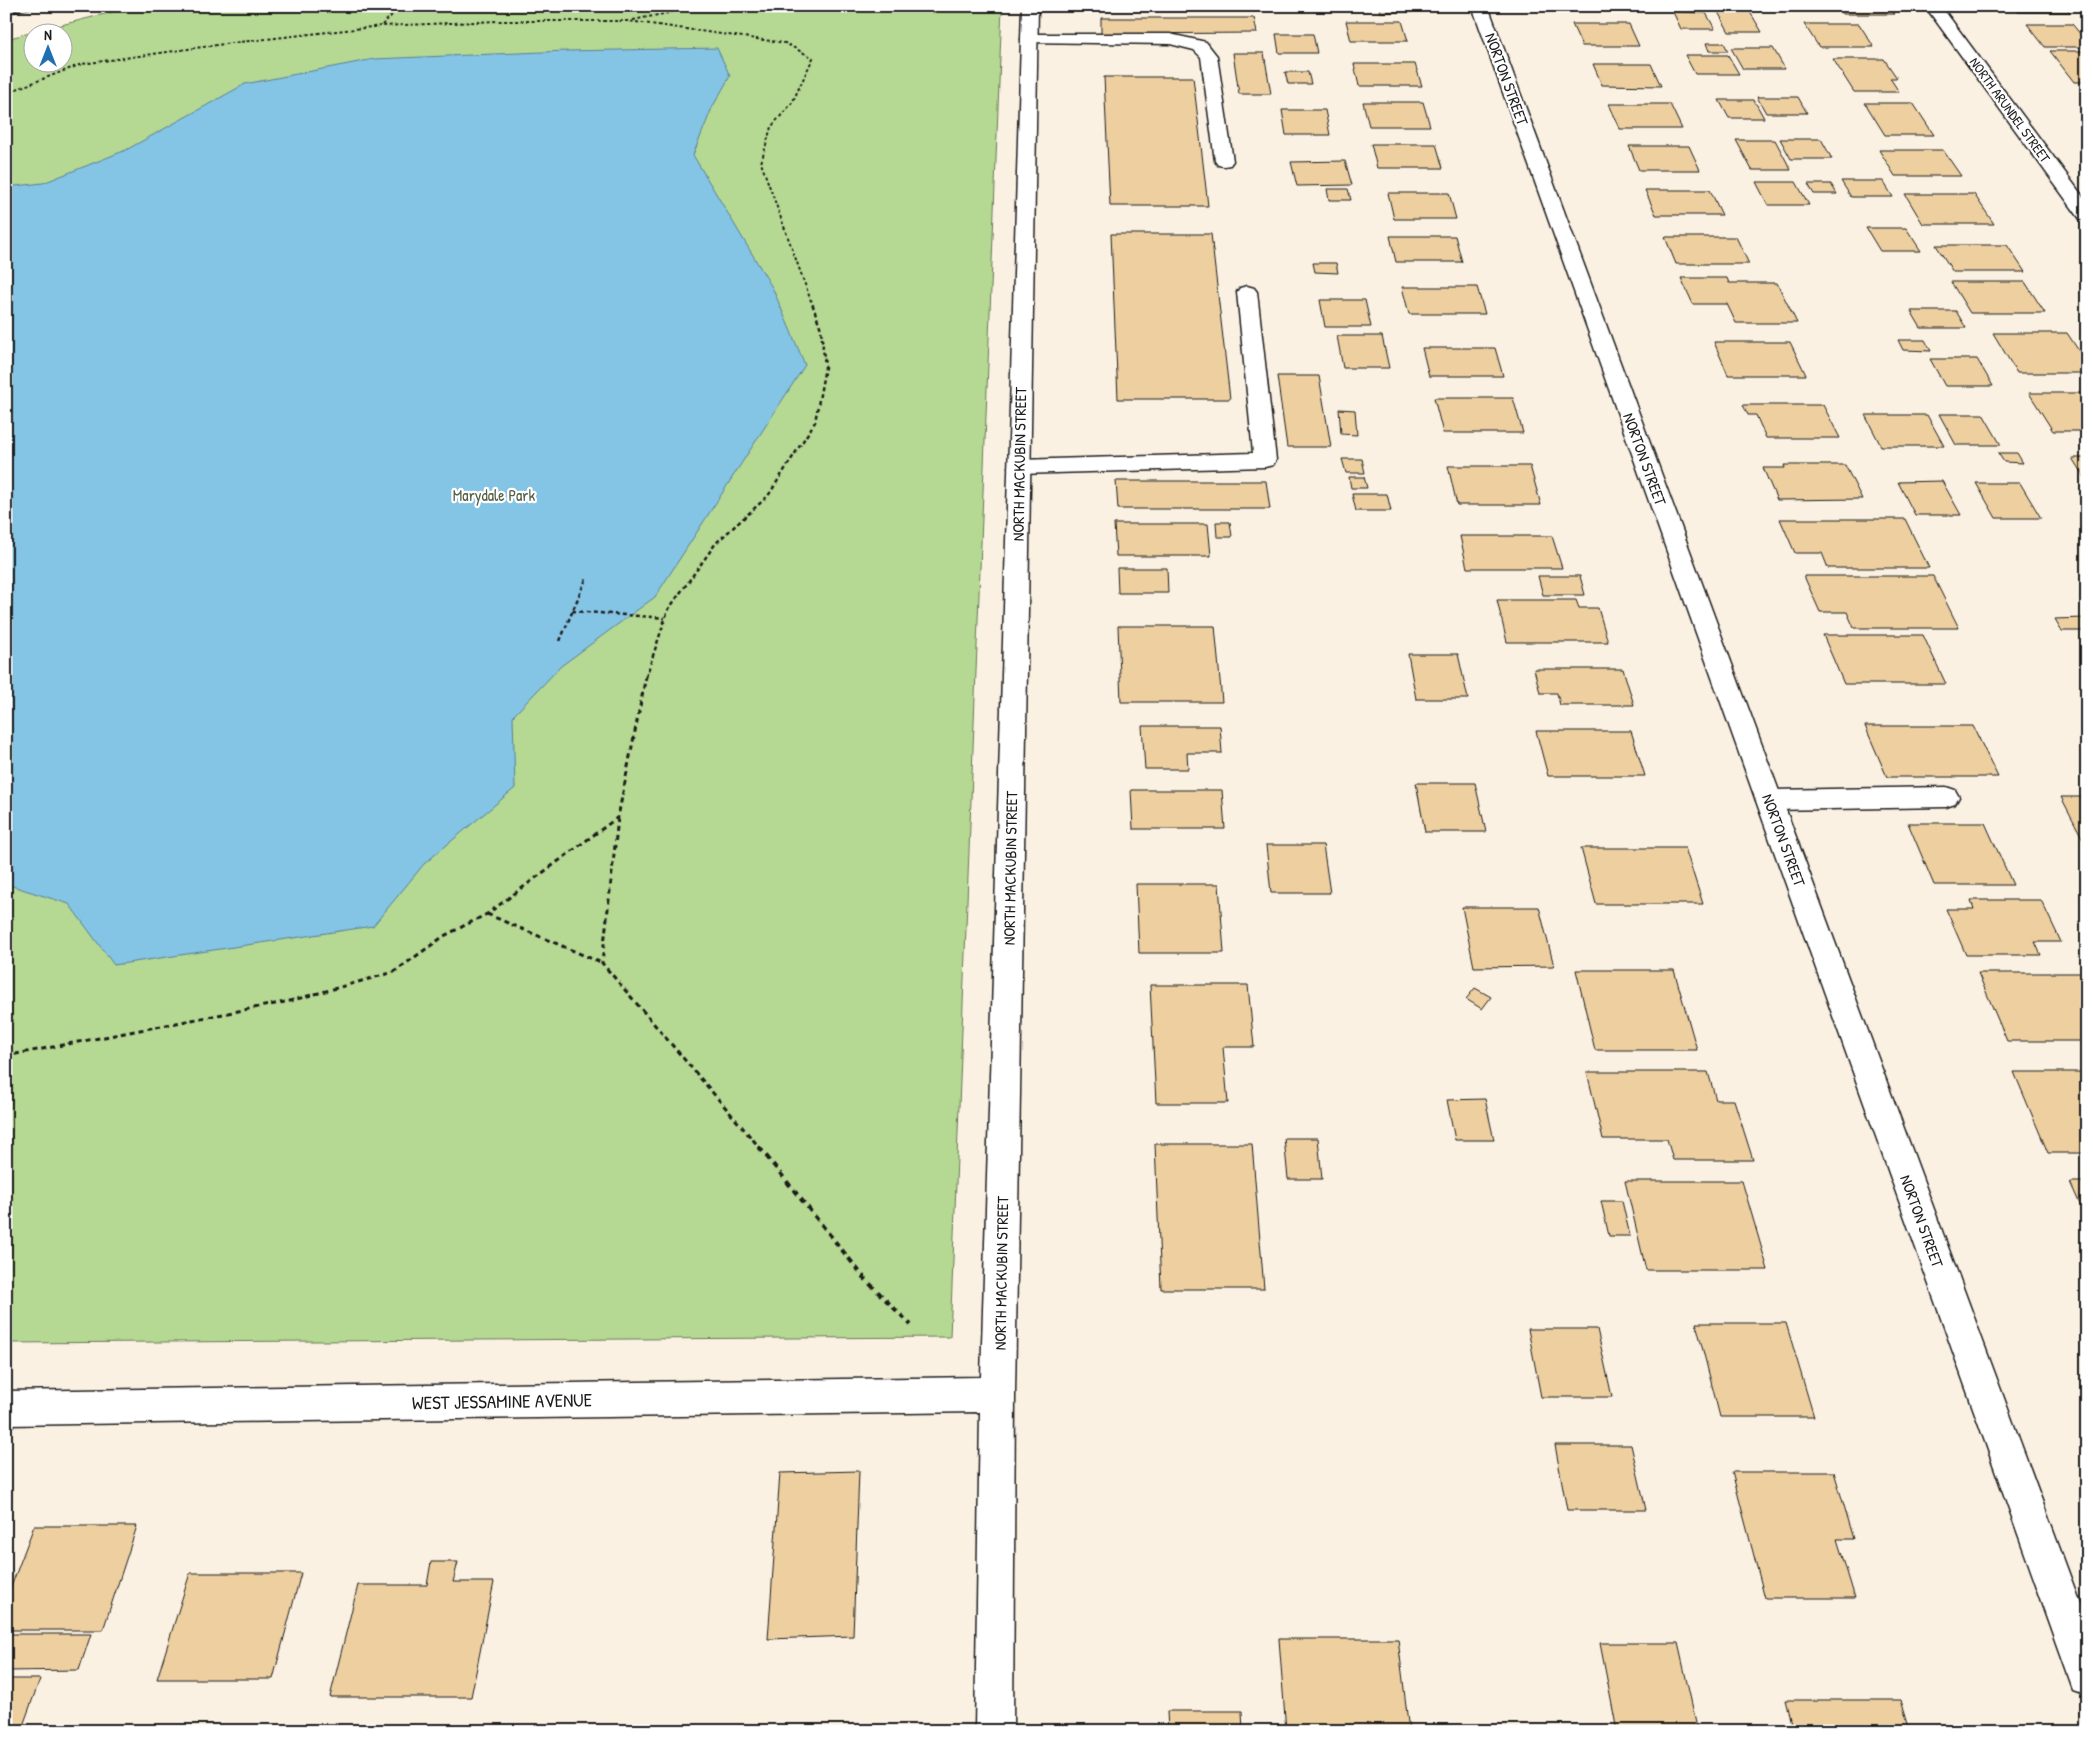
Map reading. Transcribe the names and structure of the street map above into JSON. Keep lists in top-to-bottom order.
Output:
{
  "streets": {
    "street": [
      "NORTON STREET",
      "NORTH ARUNDEL STREET",
      "NORTH MACKUBIN STREET",
      "WEST JESSAMINE AVENUE"
    ]
  },
  "crossings": [
    ["NORTH MACKUBIN STREET", "WEST JESSAMINE AVENUE"]
  ],
  "parks": ["Marydale Park"],
  "north": "top"
}
